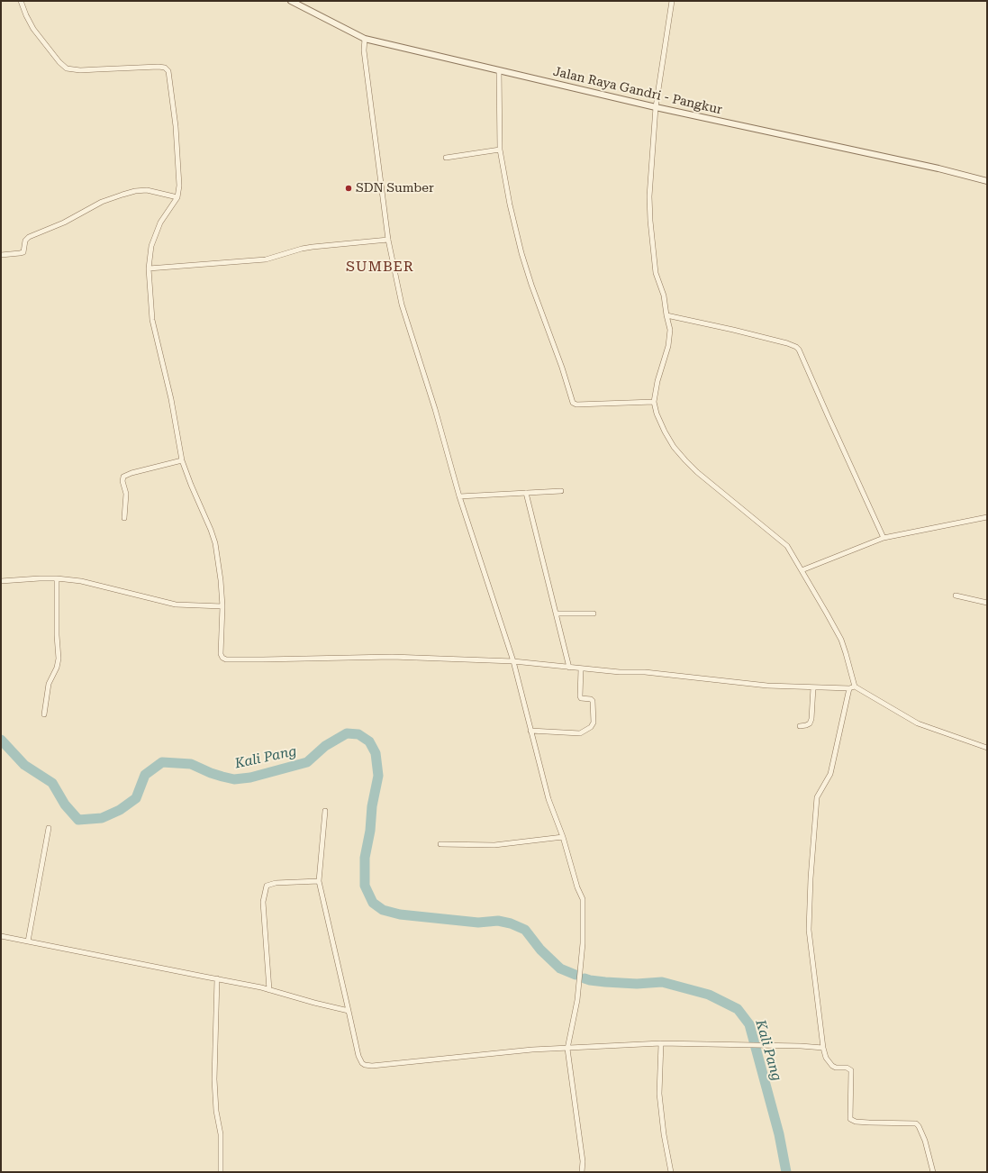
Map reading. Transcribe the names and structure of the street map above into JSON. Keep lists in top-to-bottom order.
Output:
{
  "streets": {
    "street": ["Jalan Raya Gandri - Pangkur"]
  },
  "districts": ["SUMBER"],
  "water": ["Kali Pang"],
  "places": ["SDN Sumber"]
}
